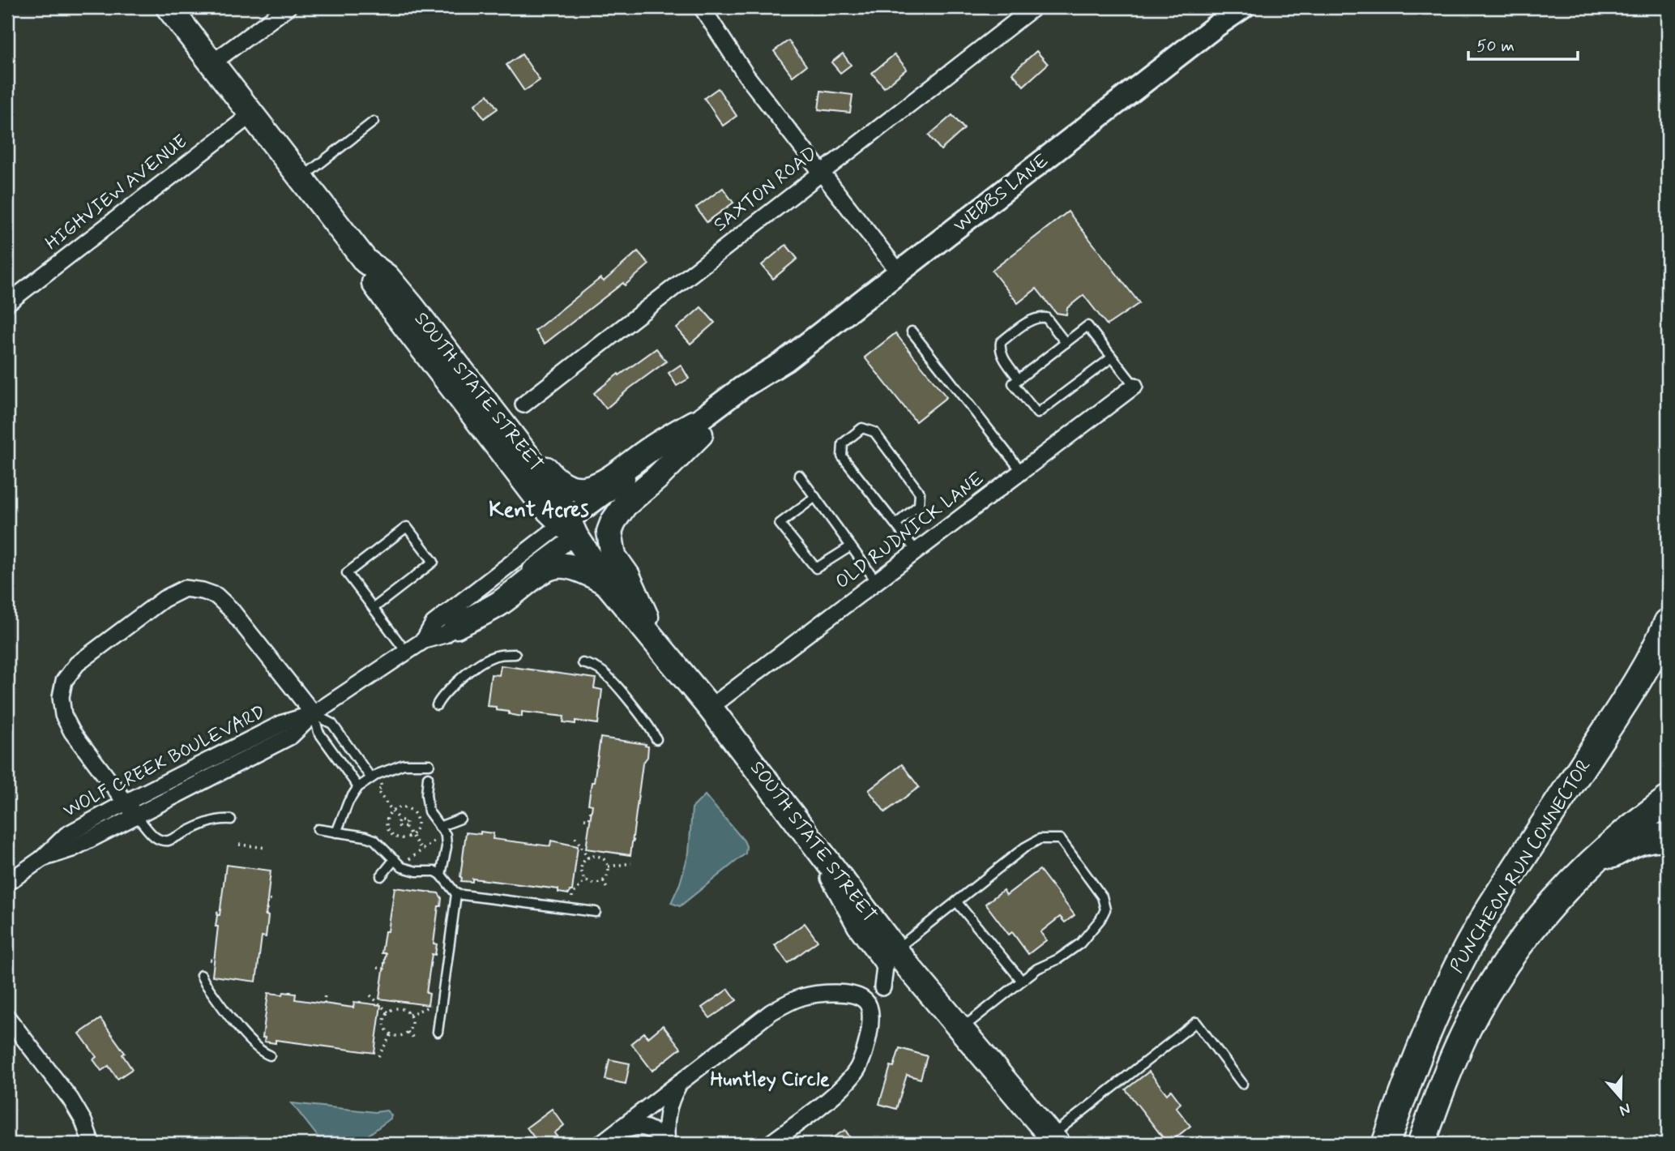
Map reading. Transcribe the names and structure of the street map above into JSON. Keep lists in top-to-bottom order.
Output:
{
  "streets": {
    "highway": ["PUNCHEON RUN CONNECTOR"],
    "main road": ["SOUTH STATE STREET"],
    "street": [
      "SAXTON ROAD",
      "HIGHVIEW AVENUE",
      "WEBBS LANE",
      "OLD RUDNICK LANE",
      "WOLF CREEK BOULEVARD"
    ]
  },
  "crossings": [
    ["HIGHVIEW AVENUE", "SOUTH STATE STREET"],
    ["WEBBS LANE", "SOUTH STATE STREET"],
    ["WEBBS LANE", "WOLF CREEK BOULEVARD"],
    ["SOUTH STATE STREET", "OLD RUDNICK LANE"],
    ["SOUTH STATE STREET", "WOLF CREEK BOULEVARD"]
  ],
  "districts": ["Kent Acres", "Huntley Circle"],
  "scale_bar": "50 m",
  "north": "bottom"
}
